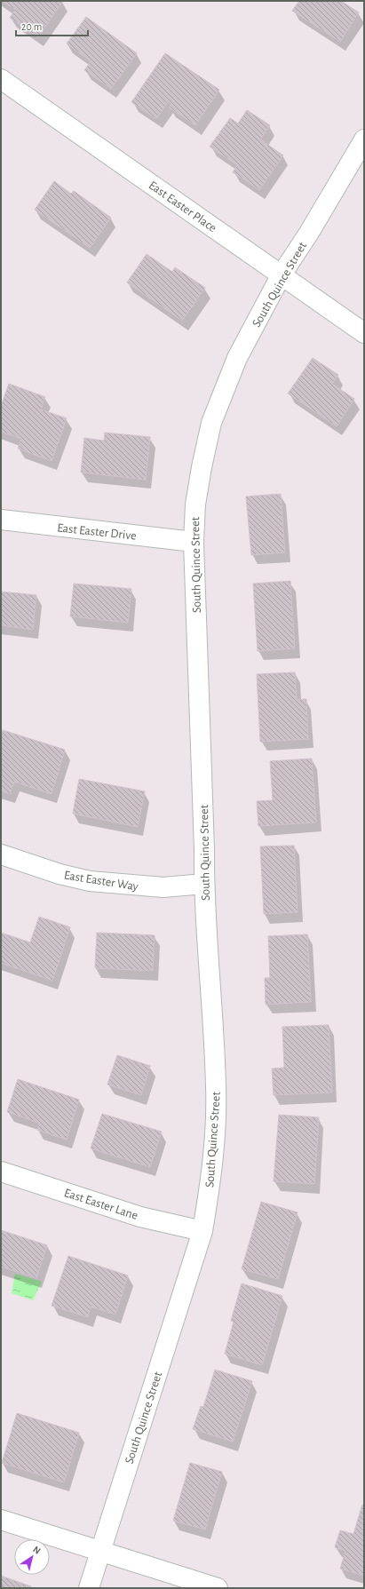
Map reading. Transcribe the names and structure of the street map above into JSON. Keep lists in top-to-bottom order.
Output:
{
  "streets": {
    "street": [
      "East Easter Place",
      "South Quince Street",
      "East Easter Drive",
      "East Easter Way",
      "East Easter Lane"
    ]
  },
  "crossings": [
    ["East Easter Place", "South Quince Street"],
    ["South Quince Street", "East Easter Drive"],
    ["South Quince Street", "East Easter Way"],
    ["South Quince Street", "East Easter Lane"]
  ],
  "scale_bar": "20 m",
  "north": "top right"
}
